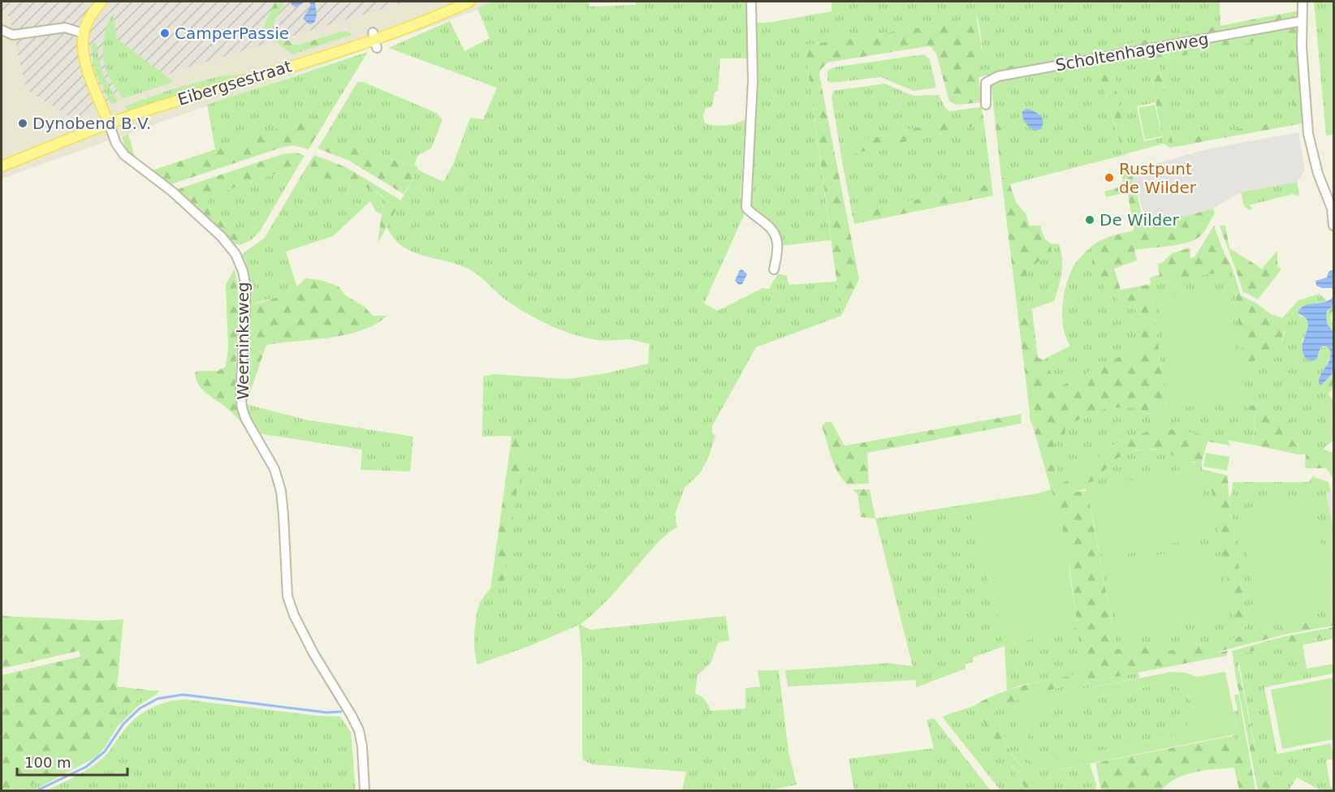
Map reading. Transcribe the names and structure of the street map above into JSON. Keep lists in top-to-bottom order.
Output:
{
  "streets": {
    "main road": ["Eibergsestraat"],
    "street": ["Scholtenhagenweg", "Weerninksweg"]
  },
  "crossings": [
    ["Eibergsestraat", "Weerninksweg"]
  ],
  "places": [
    "CamperPassie",
    "Dynobend B.V.",
    "Rustpunt de Wilder",
    "De Wilder"
  ],
  "scale_bar": "100 m"
}
